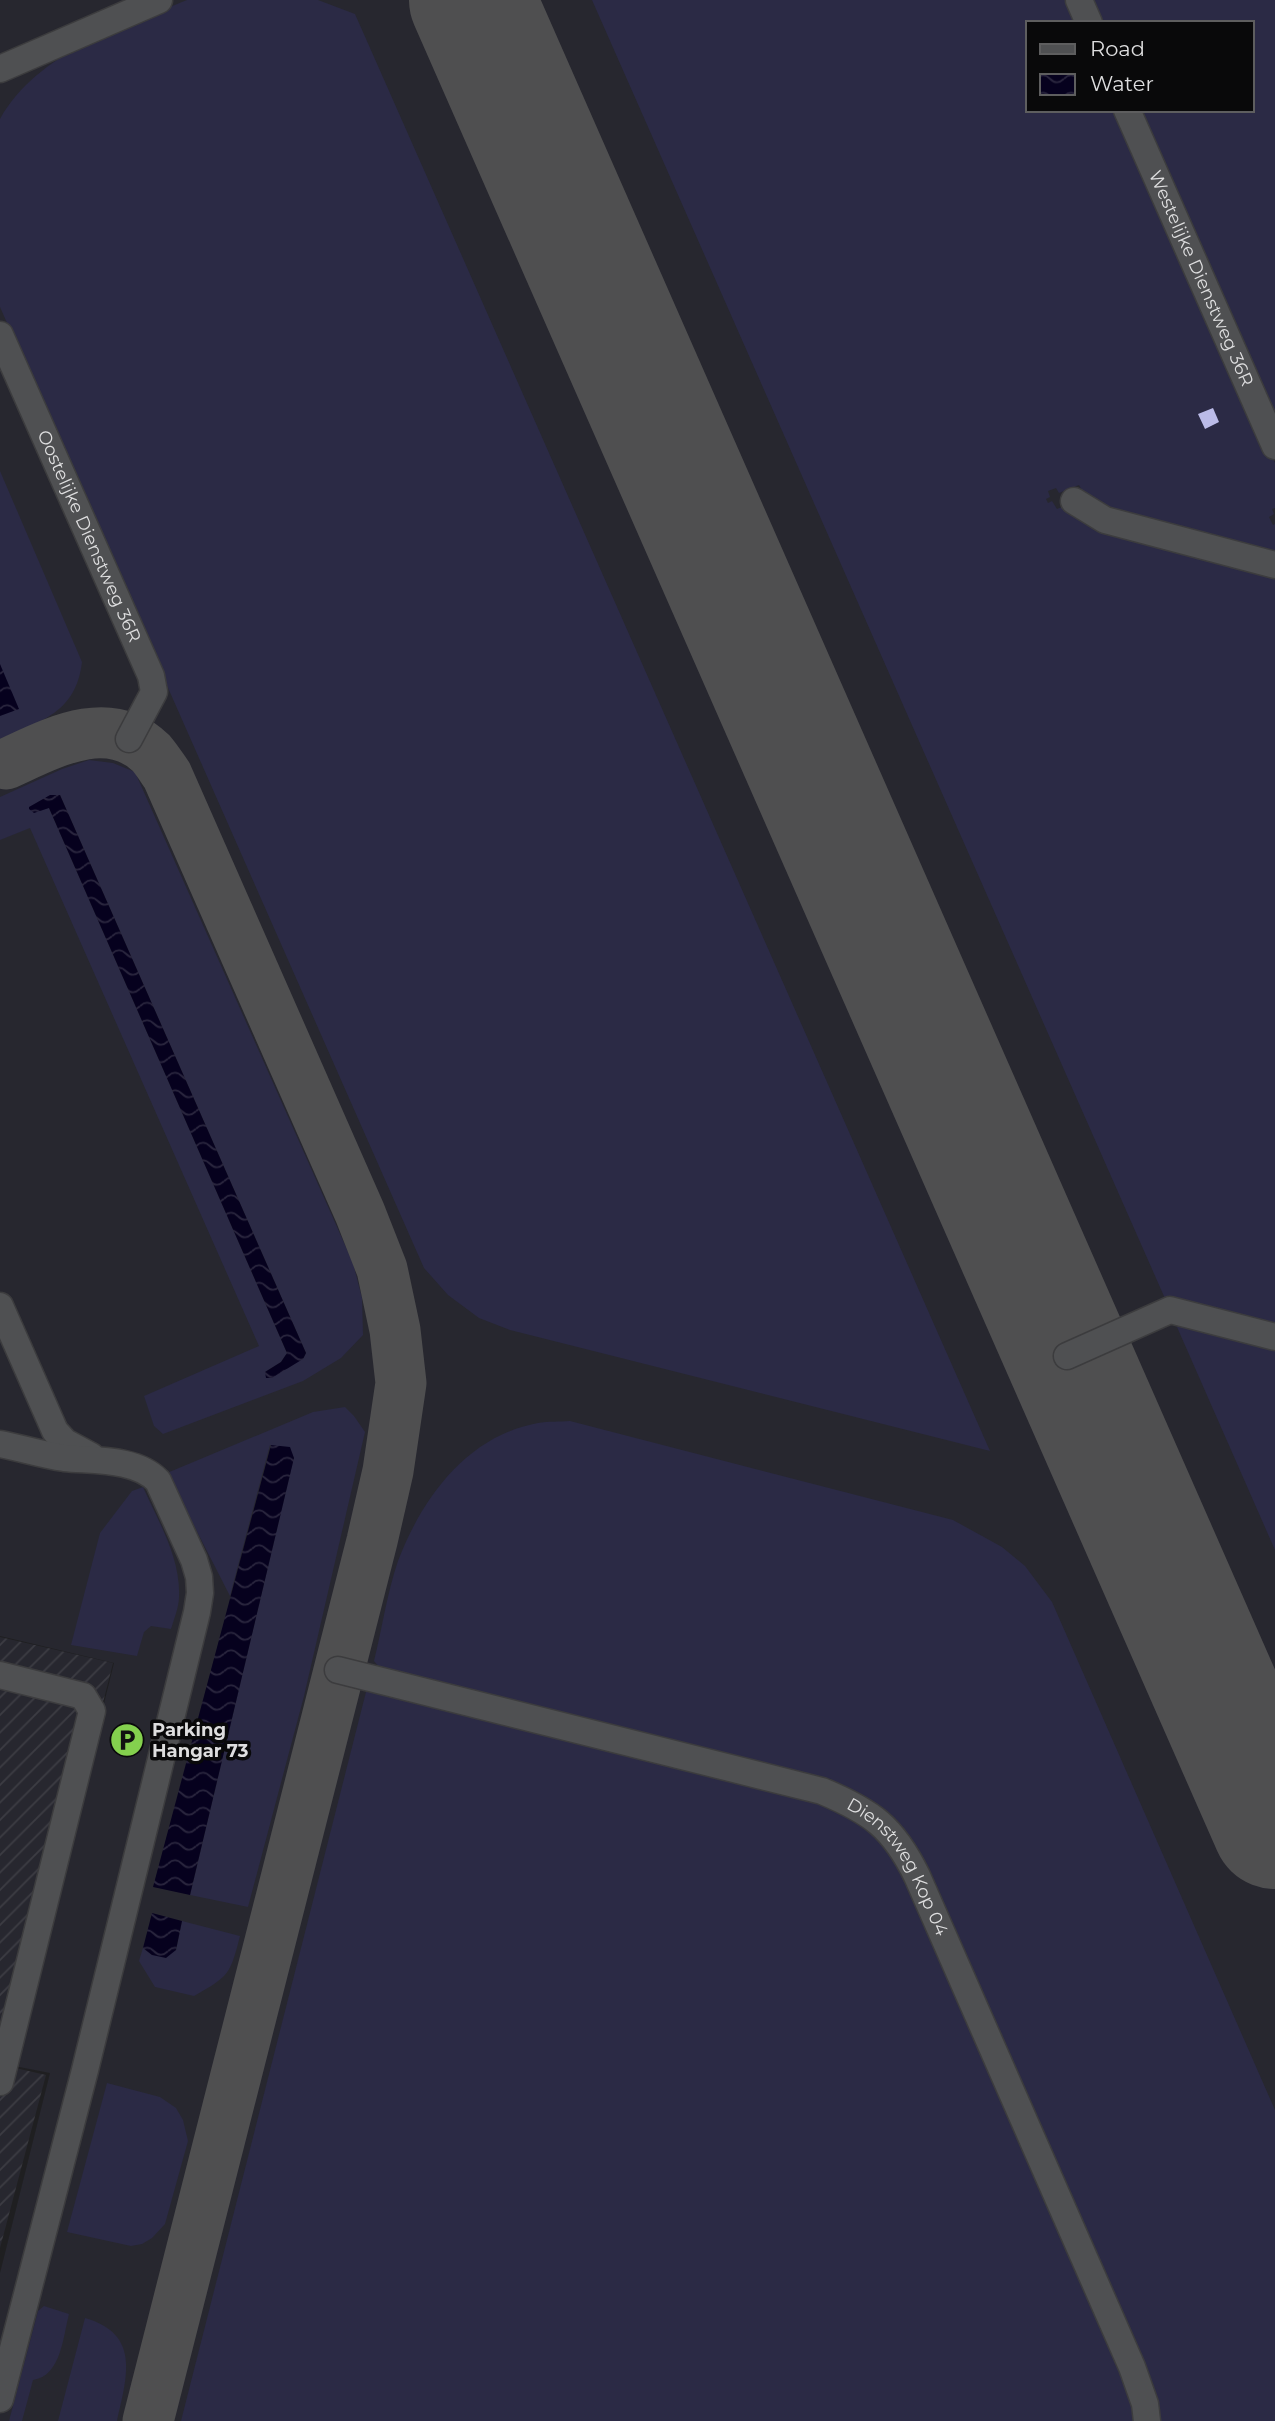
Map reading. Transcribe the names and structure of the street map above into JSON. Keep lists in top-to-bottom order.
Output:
{
  "streets": {
    "lane": ["Westelijke Dienstweg 36R", "Oostelijke Dienstweg 36R", "Dienstweg Kop 04"]
  },
  "places": {
    "parking": ["Parking Hangar 73"]
  },
  "legend": ["Road", "Water"]
}
